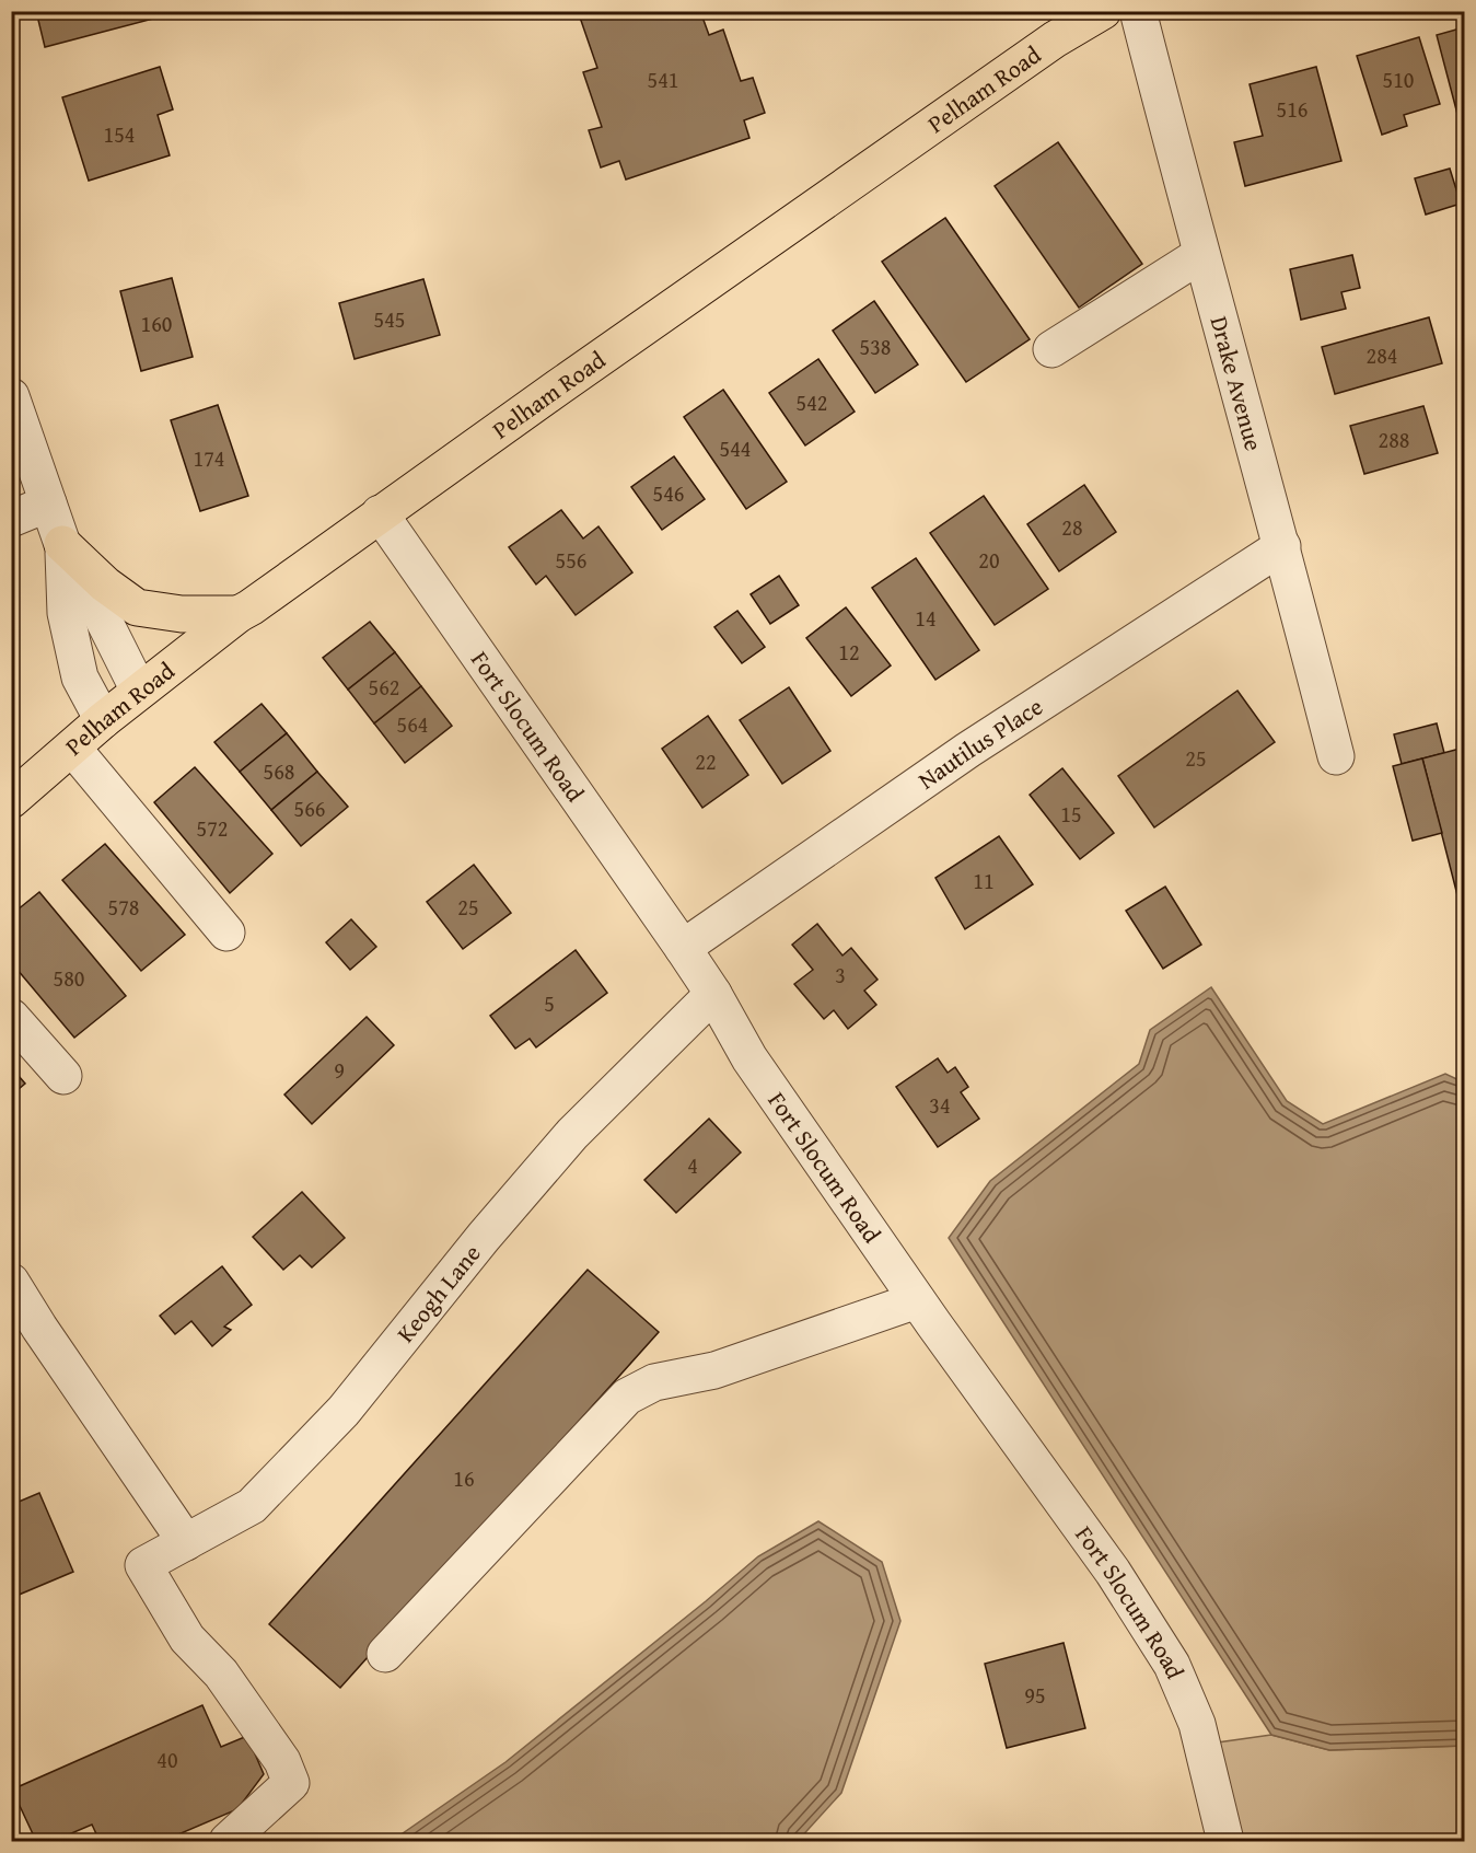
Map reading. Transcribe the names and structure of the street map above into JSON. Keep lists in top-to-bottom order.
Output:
{
  "streets": {
    "main road": ["Pelham Road"],
    "street": [
      "Drake Avenue",
      "Fort Slocum Road",
      "Nautilus Place",
      "Keogh Lane"
    ]
  },
  "crossings": [
    ["Pelham Road", "Fort Slocum Road"],
    ["Drake Avenue", "Nautilus Place"],
    ["Fort Slocum Road", "Nautilus Place"],
    ["Fort Slocum Road", "Keogh Lane"]
  ],
  "house_numbers": [
    "541",
    "510",
    "516",
    "154",
    "545",
    "160",
    "538",
    "284",
    "542",
    "288",
    "544",
    "174",
    "546",
    "28",
    "556",
    "20",
    "14",
    "12",
    "562",
    "564",
    "25",
    "22",
    "568",
    "566",
    "15",
    "572",
    "11",
    "578",
    "25",
    "3",
    "580",
    "5",
    "9",
    "34",
    "4",
    "16",
    "95",
    "40"
  ]
}
